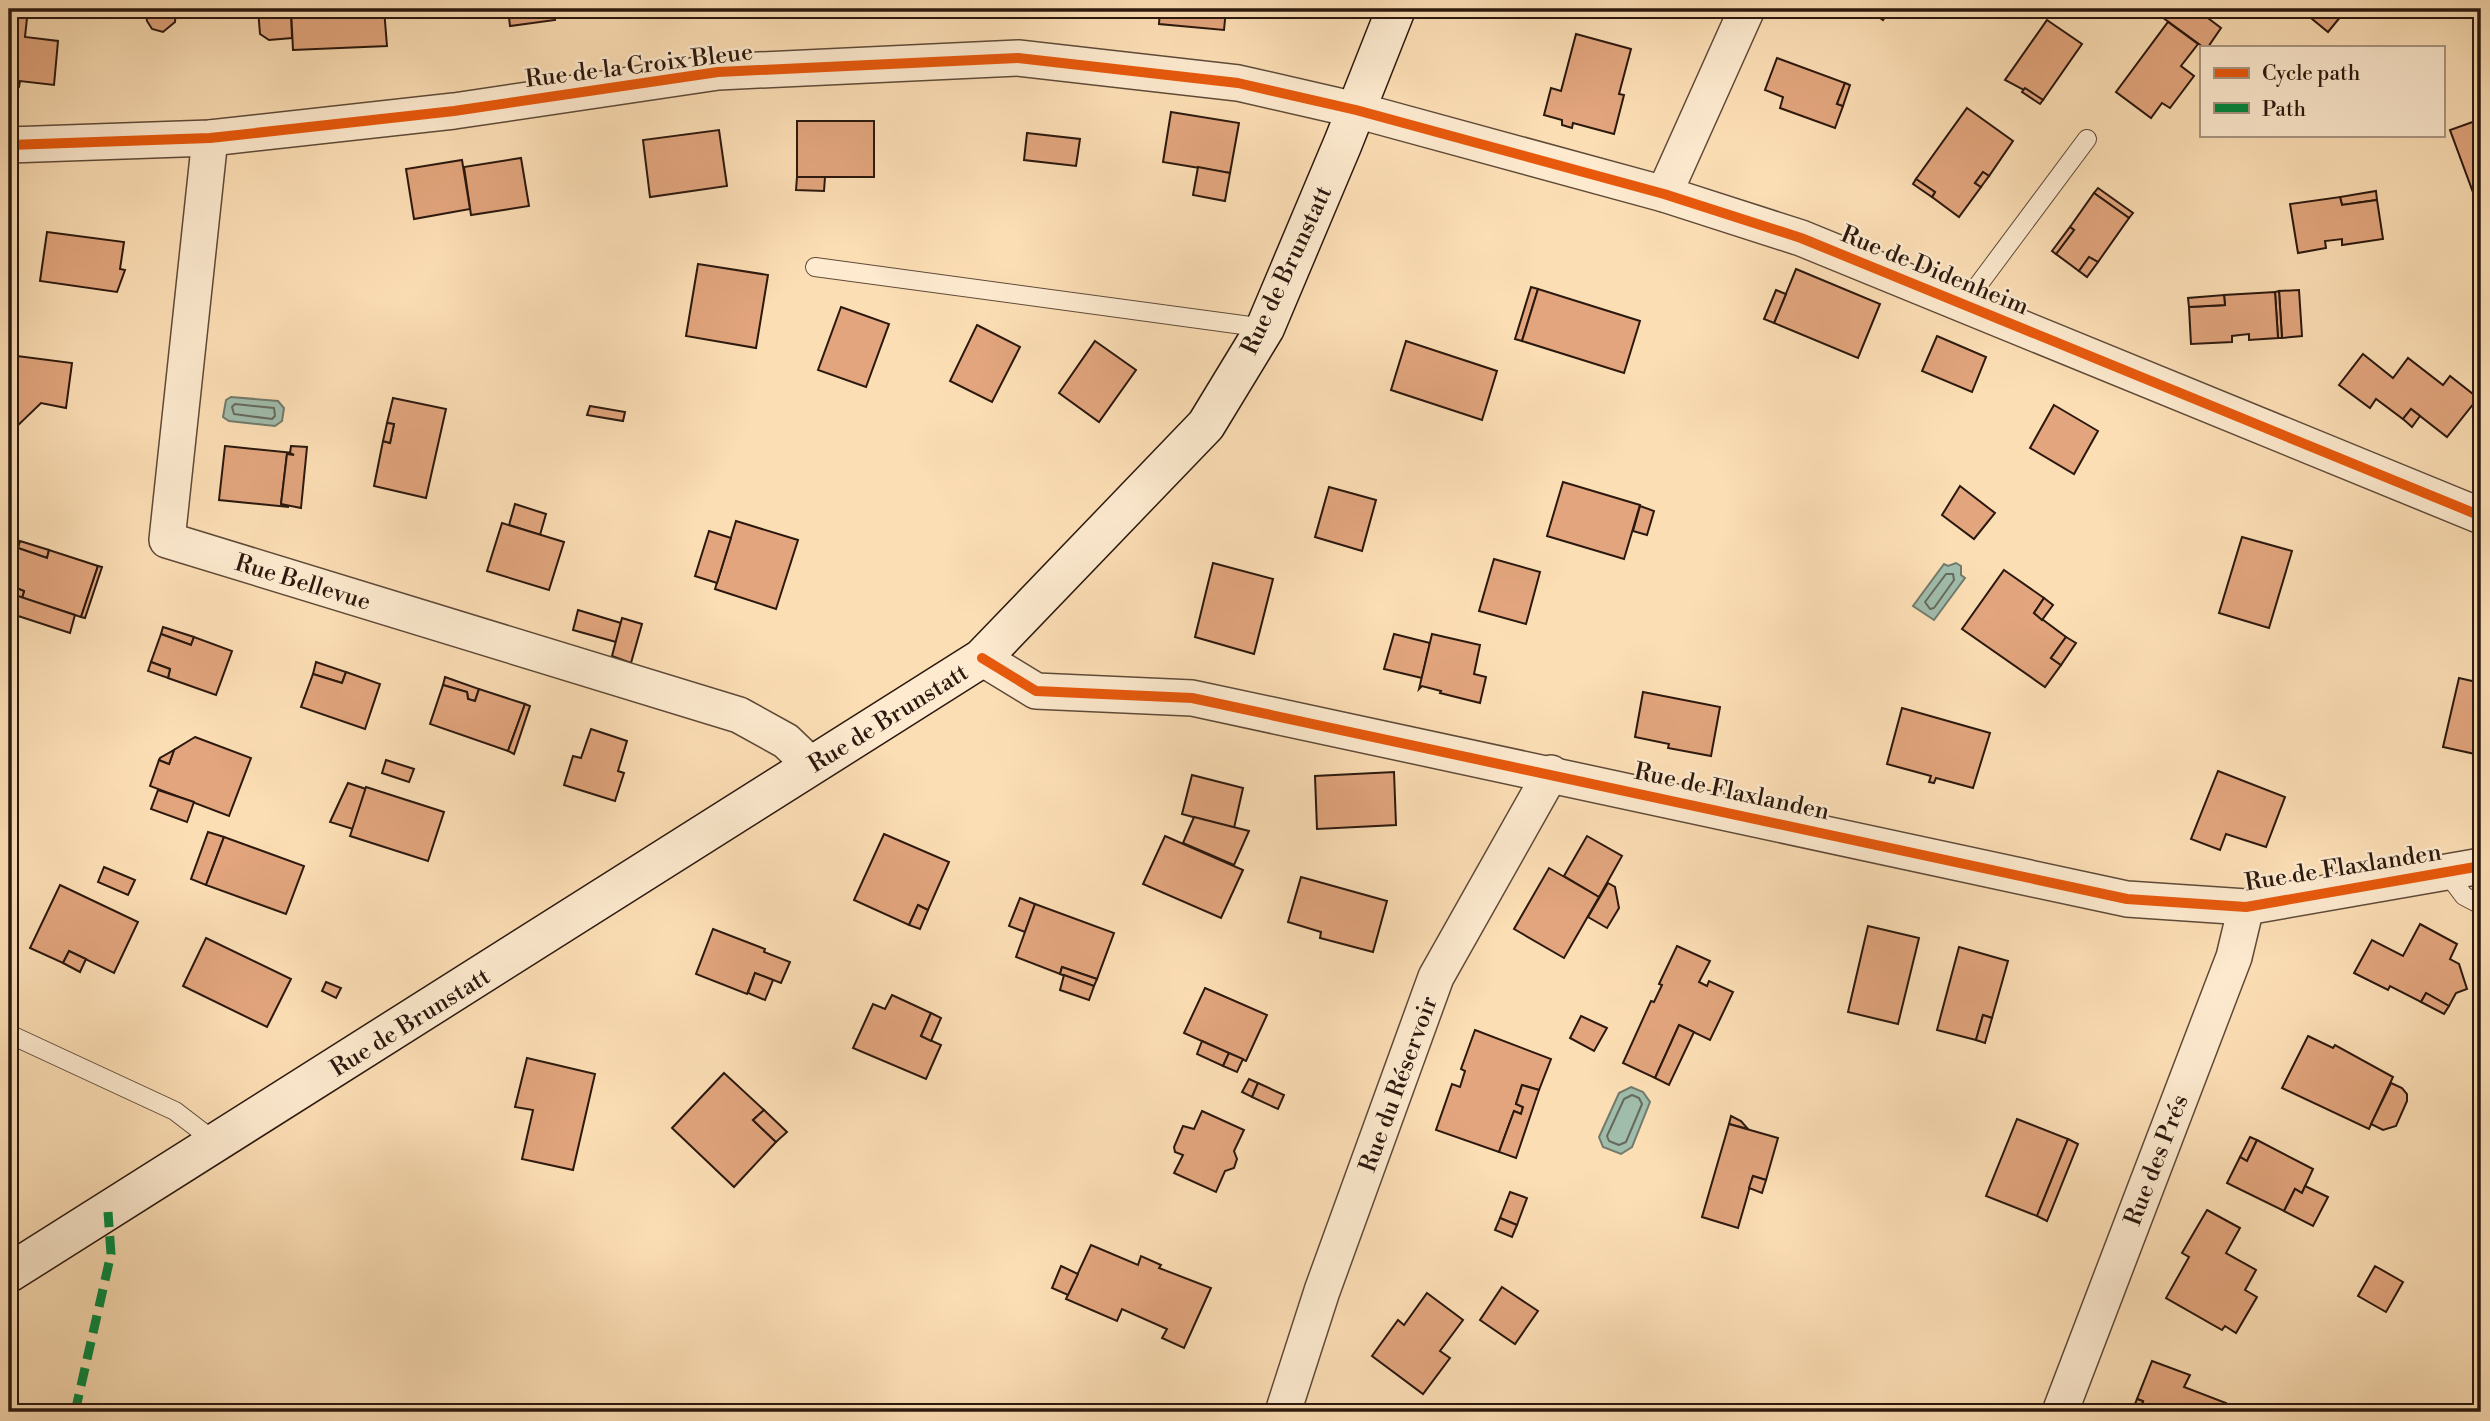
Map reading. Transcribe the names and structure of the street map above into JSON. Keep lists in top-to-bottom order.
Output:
{
  "streets": {
    "main road": ["Rue de Brunstatt"],
    "street": [
      "Rue de la Croix Bleue",
      "Rue de Didenheim",
      "Rue Bellevue",
      "Rue de Flaxlanden",
      "Rue du Réservoir",
      "Rue des Prés"
    ]
  },
  "crossings": [
    ["Rue de la Croix Bleue", "Rue de Brunstatt"],
    ["Rue de la Croix Bleue", "Rue de Didenheim"],
    ["Rue de la Croix Bleue", "Rue Bellevue"],
    ["Rue de Brunstatt", "Rue de Didenheim"],
    ["Rue de Brunstatt", "Rue Bellevue"],
    ["Rue de Brunstatt", "Rue de Flaxlanden"],
    ["Rue de Flaxlanden", "Rue du Réservoir"],
    ["Rue de Flaxlanden", "Rue des Prés"]
  ],
  "legend": ["Cycle path", "Path"]
}
